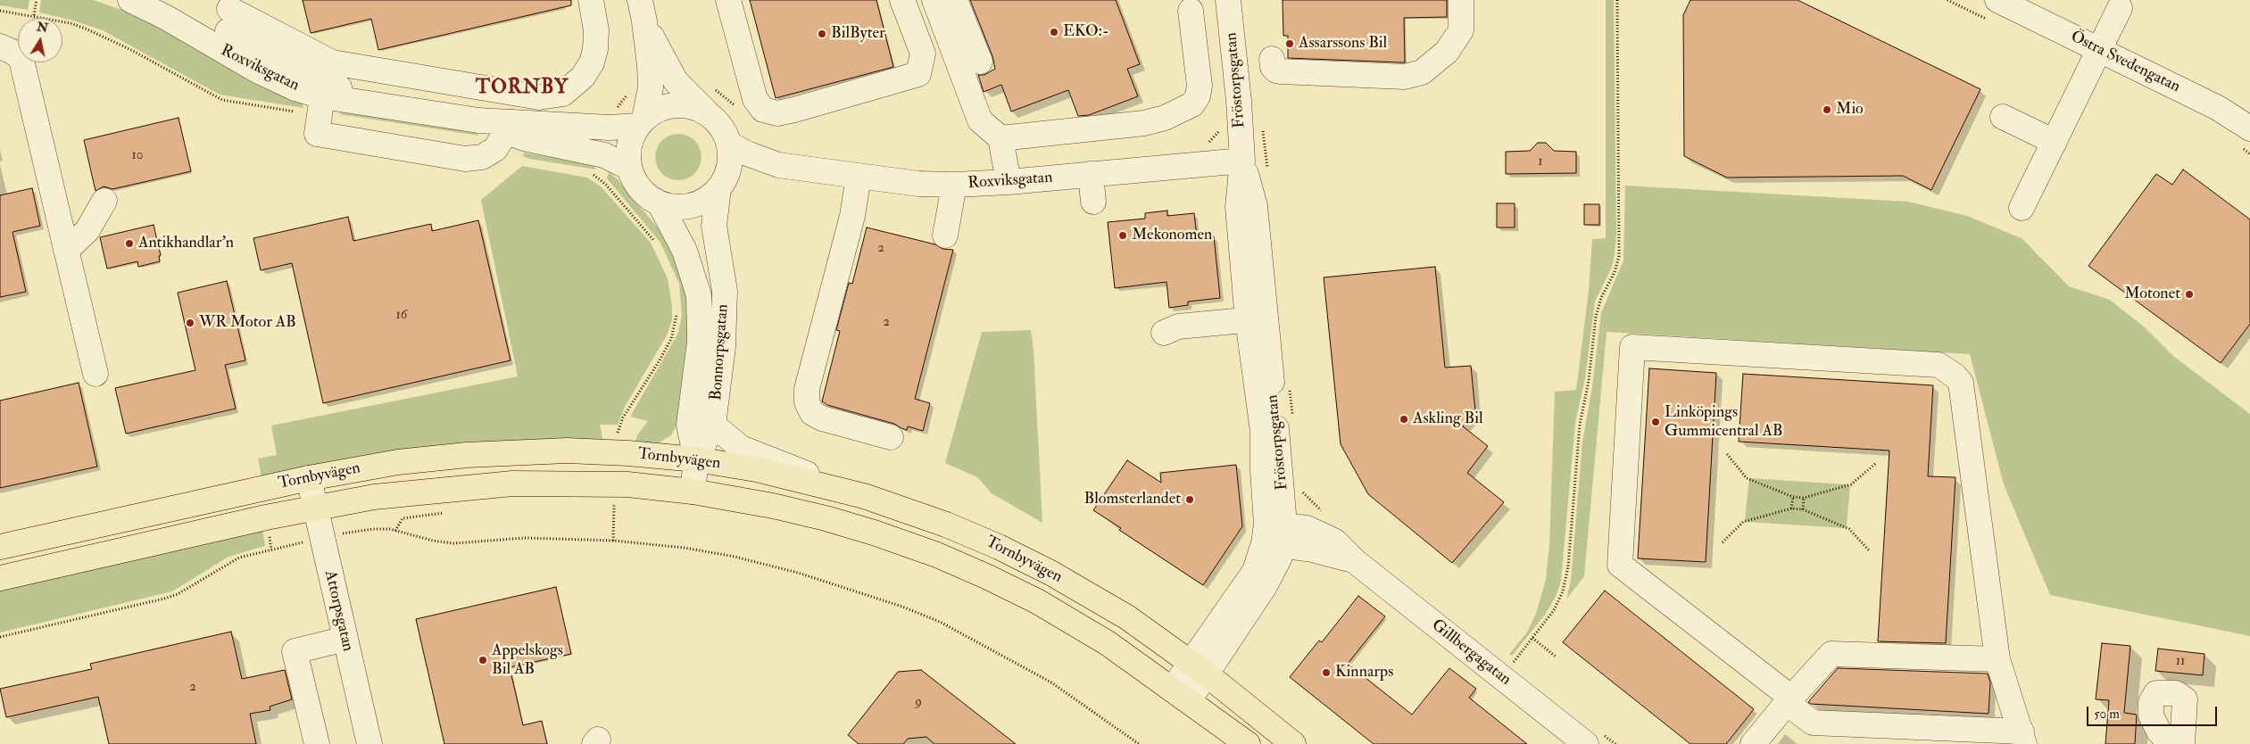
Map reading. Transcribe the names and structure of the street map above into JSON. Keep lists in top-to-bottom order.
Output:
{
  "streets": {
    "main road": ["Tornbyvägen"],
    "street": [
      "Östra Svedengatan",
      "Roxviksgatan",
      "Fröstorpsgatan",
      "Bonnorpsgatan",
      "Attorpsgatan",
      "Gillbergagatan"
    ]
  },
  "crossings": [
    ["Roxviksgatan", "Fröstorpsgatan"],
    ["Roxviksgatan", "Bonnorpsgatan"],
    ["Fröstorpsgatan", "Tornbyvägen"],
    ["Fröstorpsgatan", "Gillbergagatan"],
    ["Bonnorpsgatan", "Tornbyvägen"],
    ["Tornbyvägen", "Attorpsgatan"]
  ],
  "districts": ["TORNBY"],
  "places": [
    "EKO:-",
    "BilByter",
    "Assarssons Bil",
    "Mio",
    "Mekonomen",
    "Antikhandlar'n",
    "Motonet",
    "WR Motor AB",
    "Askling Bil",
    "Linköpings Gummicentral AB",
    "Blomsterlandet",
    "Appelskogs Bil AB",
    "Kinnarps"
  ],
  "house_numbers": [
    "10",
    "1",
    "2",
    "16",
    "2",
    "11",
    "2",
    "9"
  ],
  "scale_bar": "50 m",
  "north": "top"
}
